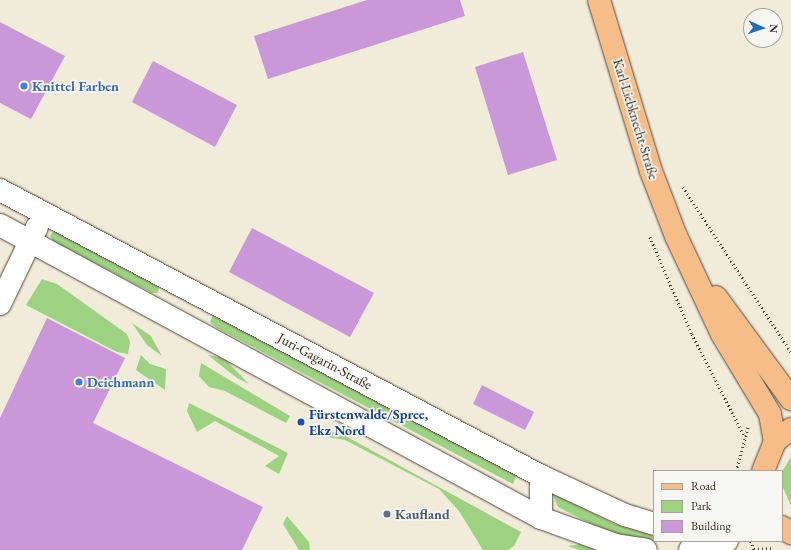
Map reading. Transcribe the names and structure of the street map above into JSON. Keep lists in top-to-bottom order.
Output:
{
  "streets": {
    "main road": ["Karl-Liebknecht-Straße"],
    "street": ["Juri-Gagarin-Straße"]
  },
  "places": [
    "Knittel Farben",
    "Deichmann",
    "Fürstenwalde/Spree, Ekz Nord",
    "Kaufland"
  ],
  "legend": ["Road", "Park", "Building"],
  "north": "right"
}
